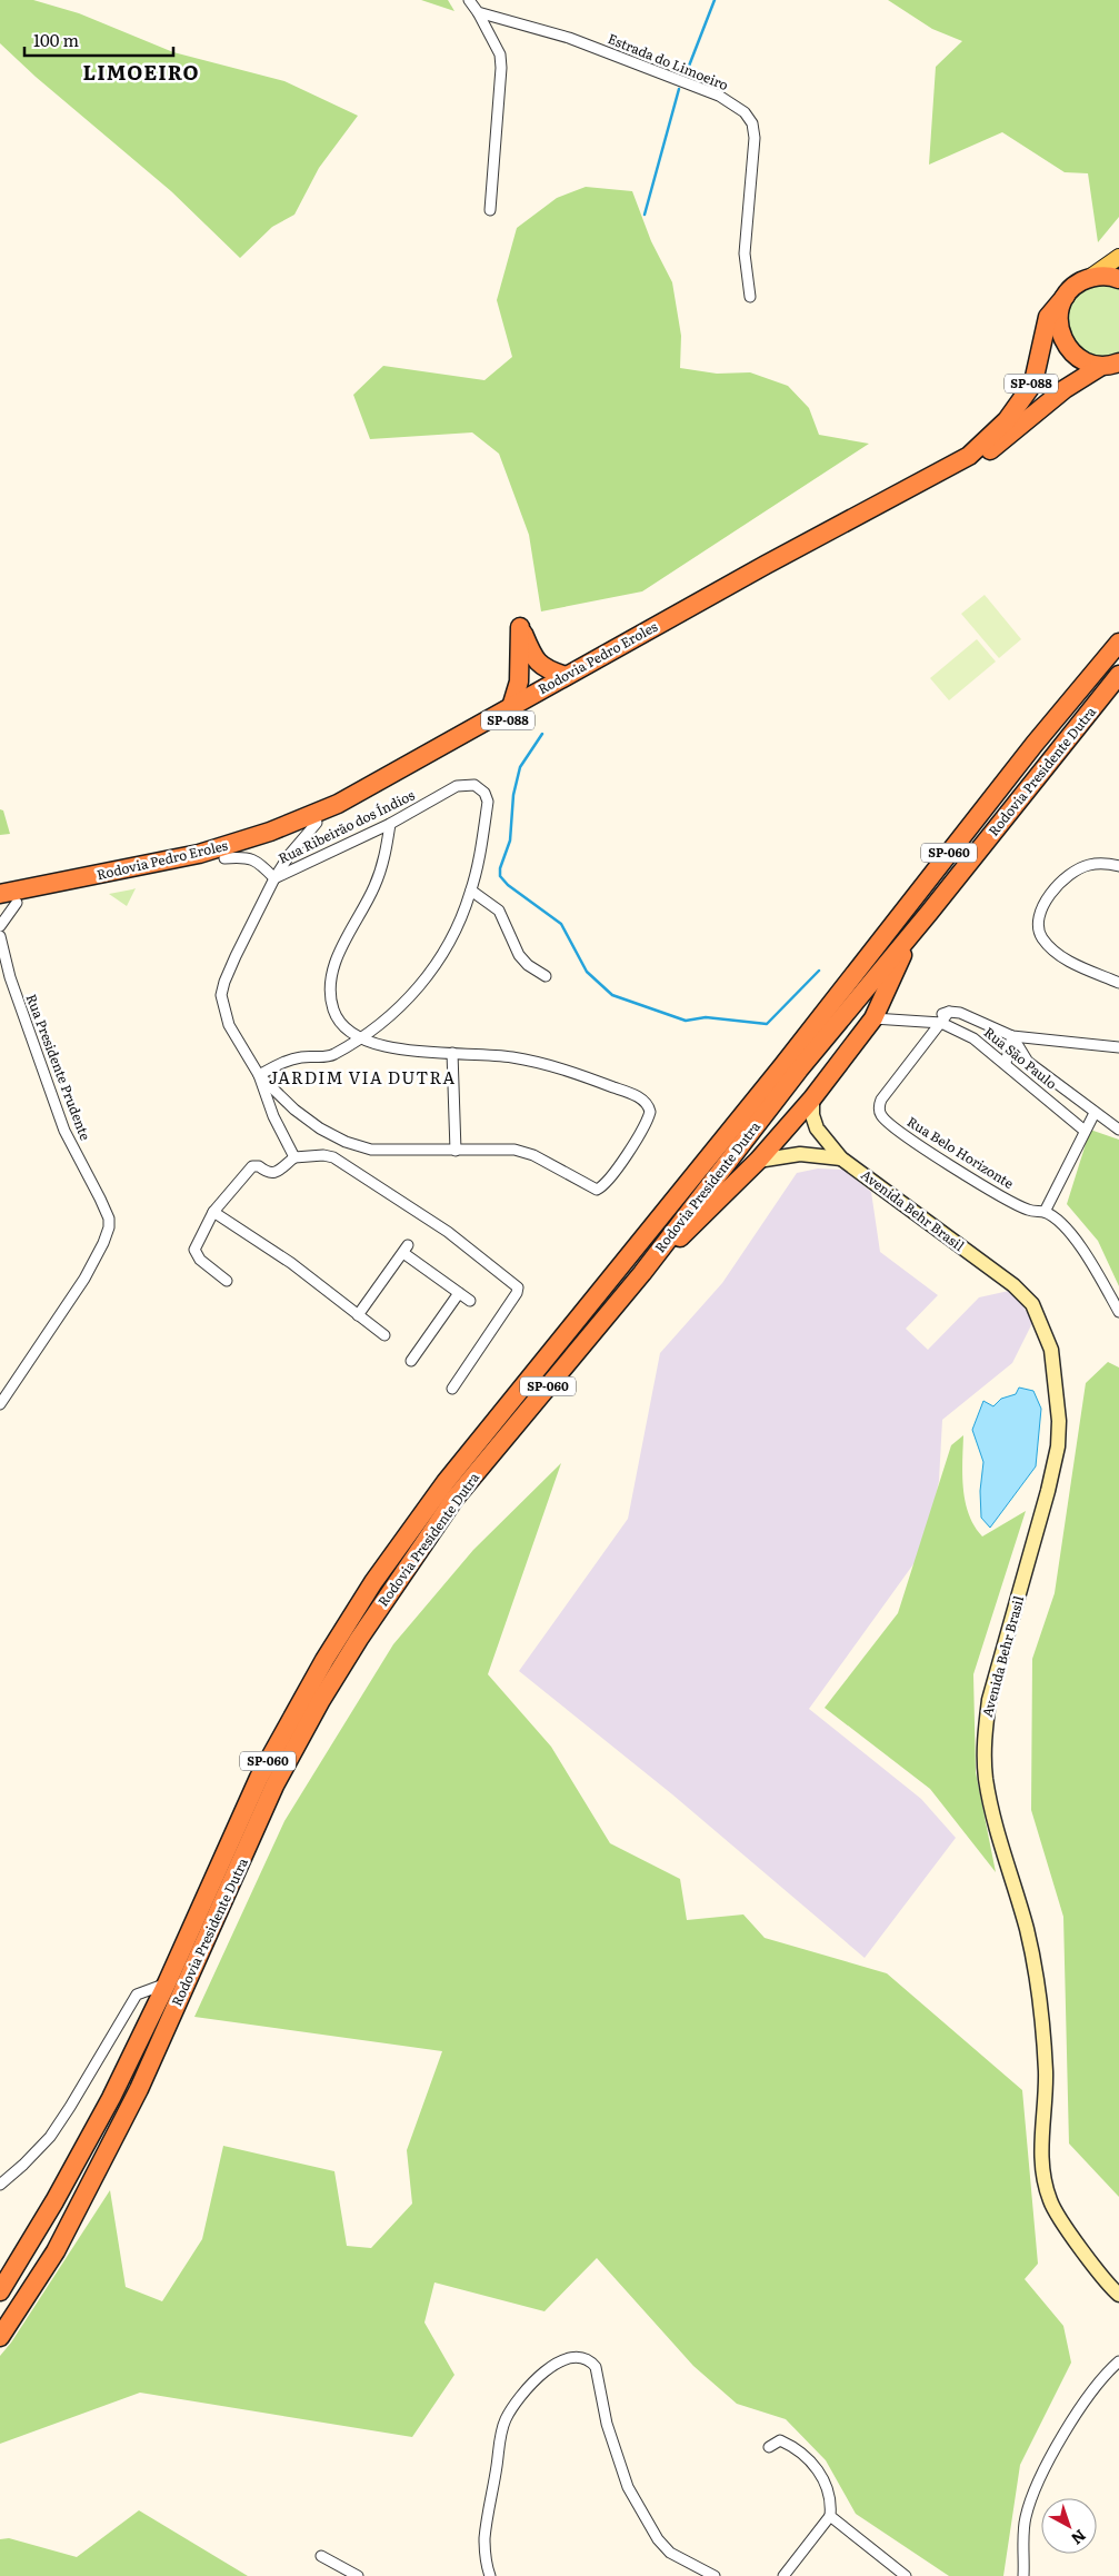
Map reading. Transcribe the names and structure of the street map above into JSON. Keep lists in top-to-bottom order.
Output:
{
  "streets": {
    "highway": [
      "SP-088",
      "Rodovia Pedro Eroles",
      "Rodovia Presidente Dutra",
      "SP-060"
    ],
    "street": [
      "Estrada do Limoeiro",
      "Rua Ribeirão dos Índios",
      "Rua São Paulo",
      "Rua Presidente Prudente",
      "Rua Belo Horizonte",
      "Avenida Behr Brasil"
    ]
  },
  "crossings": [
    ["Rodovia Pedro Eroles", "Rua Ribeirão dos Índios"],
    ["Rua São Paulo", "Rua Belo Horizonte"]
  ],
  "districts": ["LIMOEIRO", "JARDIM VIA DUTRA"],
  "scale_bar": "100 m",
  "north": "bottom right"
}
